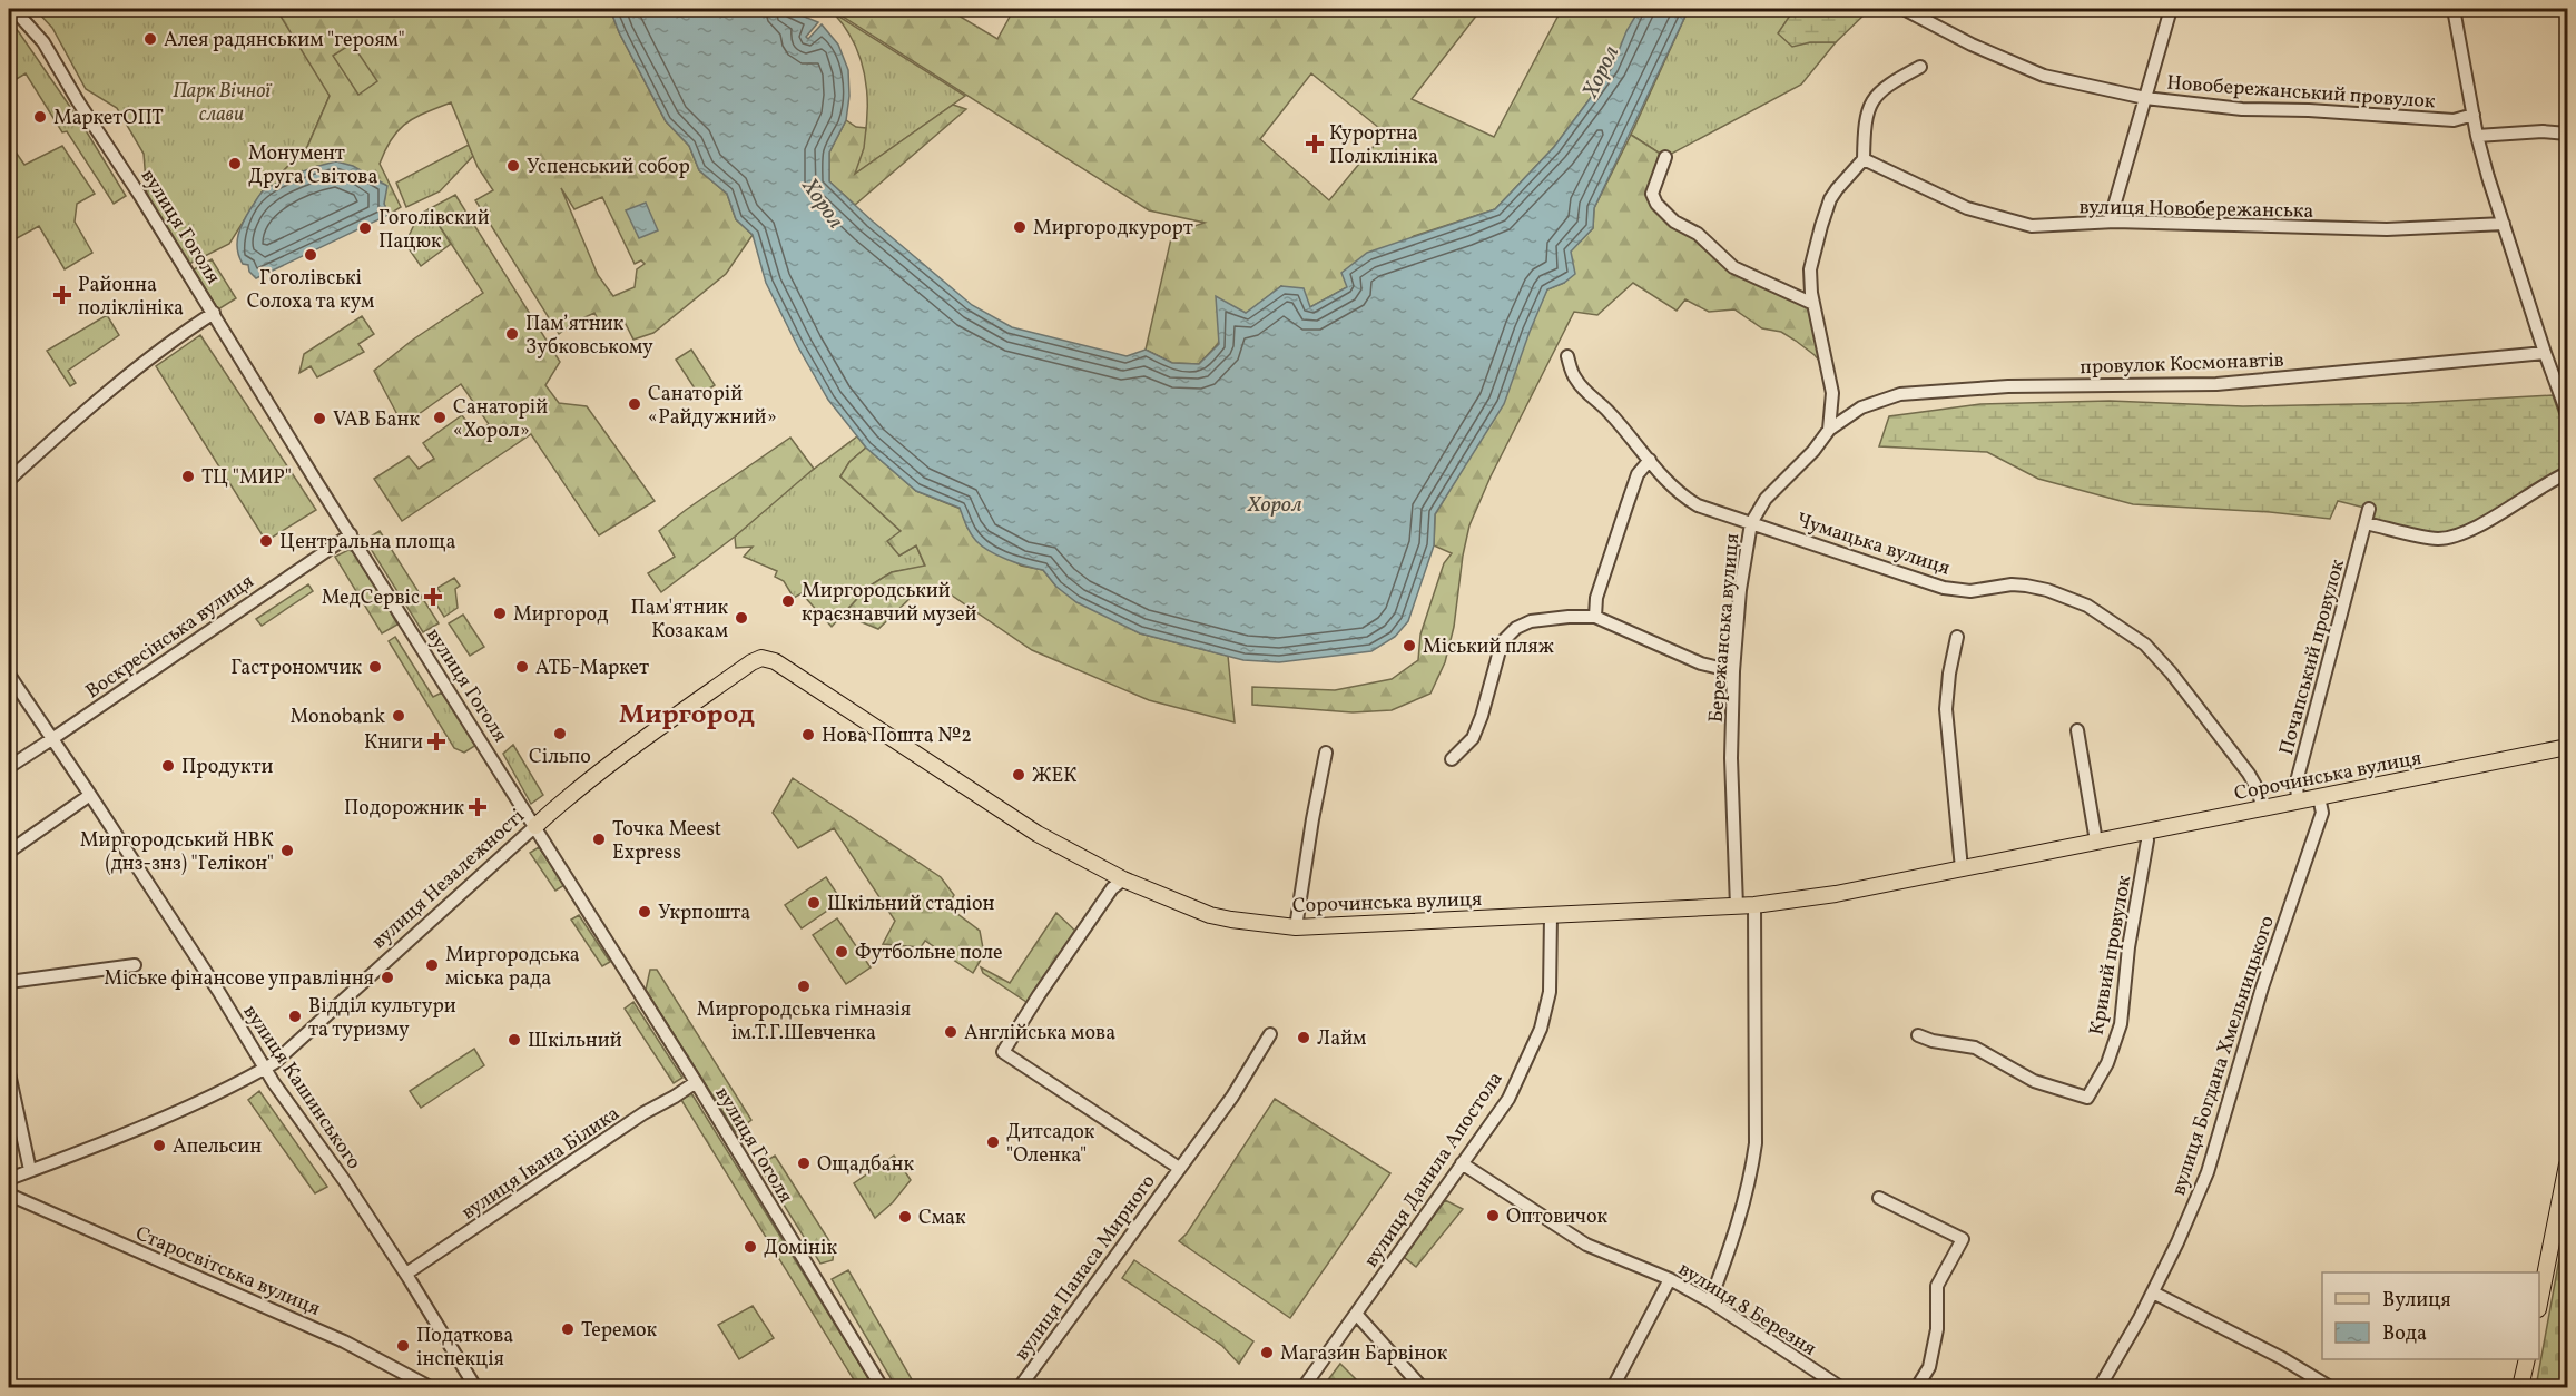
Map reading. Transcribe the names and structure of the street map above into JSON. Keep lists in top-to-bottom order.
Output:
{
  "streets": {
    "main road": ["Сорочинська вулиця", "вулиця Незалежності"],
    "street": [
      "Новобережанський провулок",
      "вулиця Новобережанська",
      "вулиця Гоголя",
      "провулок Космонавтів",
      "Чумацька вулиця",
      "Бережанська вулиця",
      "Воскресінська вулиця",
      "Почапський провулок",
      "Кривий провулок",
      "вулиця Богдана Хмельницького",
      "вулиця Кашинського",
      "вулиця Івана Білика",
      "вулиця Данила Апостола",
      "вулиця Панаса Мирного",
      "Старосвітська вулиця",
      "вулиця 8 Березня"
    ]
  },
  "crossings": [
    ["вулиця Гоголя", "Воскресінська вулиця"],
    ["вулиця Гоголя", "вулиця Незалежності"],
    ["вулиця Гоголя", "вулиця Івана Білика"],
    ["провулок Космонавтів", "Бережанська вулиця"],
    ["Чумацька вулиця", "Бережанська вулиця"],
    ["Чумацька вулиця", "Сорочинська вулиця"],
    ["Бережанська вулиця", "Сорочинська вулиця"],
    ["Воскресінська вулиця", "вулиця Кашинського"],
    ["Почапський провулок", "Сорочинська вулиця"],
    ["Сорочинська вулиця", "вулиця Незалежності"],
    ["Сорочинська вулиця", "Кривий провулок"],
    ["Сорочинська вулиця", "вулиця Богдана Хмельницького"],
    ["Сорочинська вулиця", "вулиця Данила Апостола"],
    ["Сорочинська вулиця", "вулиця Панаса Мирного"],
    ["вулиця Незалежності", "вулиця Кашинського"],
    ["вулиця Кашинського", "вулиця Івана Білика"],
    ["вулиця Данила Апостола", "вулиця 8 Березня"]
  ],
  "districts": ["Миргород"],
  "water": ["Хорол"],
  "parks": ["Парк Вічної слави"],
  "places": {
    "other": [
      "Алея радянським \"героям\"",
      "МаркетОПТ",
      "Монумент Друга Світова",
      "Успенський собор",
      "Миргородкурорт",
      "Гоголівский Пацюк",
      "Гоголівські Солоха та кум",
      "Пам’ятник Зубковському",
      "Санаторій «Райдужний»",
      "Санаторій «Хорол»",
      "VAB Банк",
      "ТЦ \"МИР\"",
      "Центральна площа",
      "Миргородський краєзнавчий музей",
      "Миргород",
      "Пам'ятник Козакам",
      "Міський пляж",
      "Гастрономчик",
      "АТБ-Маркет",
      "Monobank",
      "Сільпо",
      "Нова Пошта №2",
      "Продукти",
      "ЖЕК",
      "Точка Meest Express",
      "Миргородський НВК (днз-знз) \"Гелікон\"",
      "Шкільний стадіон",
      "Укрпошта",
      "Футбольне поле",
      "Миргородська міська рада",
      "Міське фінансове управління",
      "Миргородська гімназія ім.Т.Г.Шевченка",
      "Відділ культури та туризму",
      "Англійська мова",
      "Лайм",
      "Шкільний",
      "Дитсадок \"Оленка\"",
      "Апельсин",
      "Ощадбанк",
      "Оптовичок",
      "Смак",
      "Домінік",
      "Теремок",
      "Податкова інспекція",
      "Магазин Барвінок"
    ],
    "health": [
      "Курортна Поліклініка",
      "Районна поліклініка",
      "МедСервіс",
      "Книги",
      "Подорожник"
    ]
  },
  "legend": ["Вулиця", "Вода"]
}
